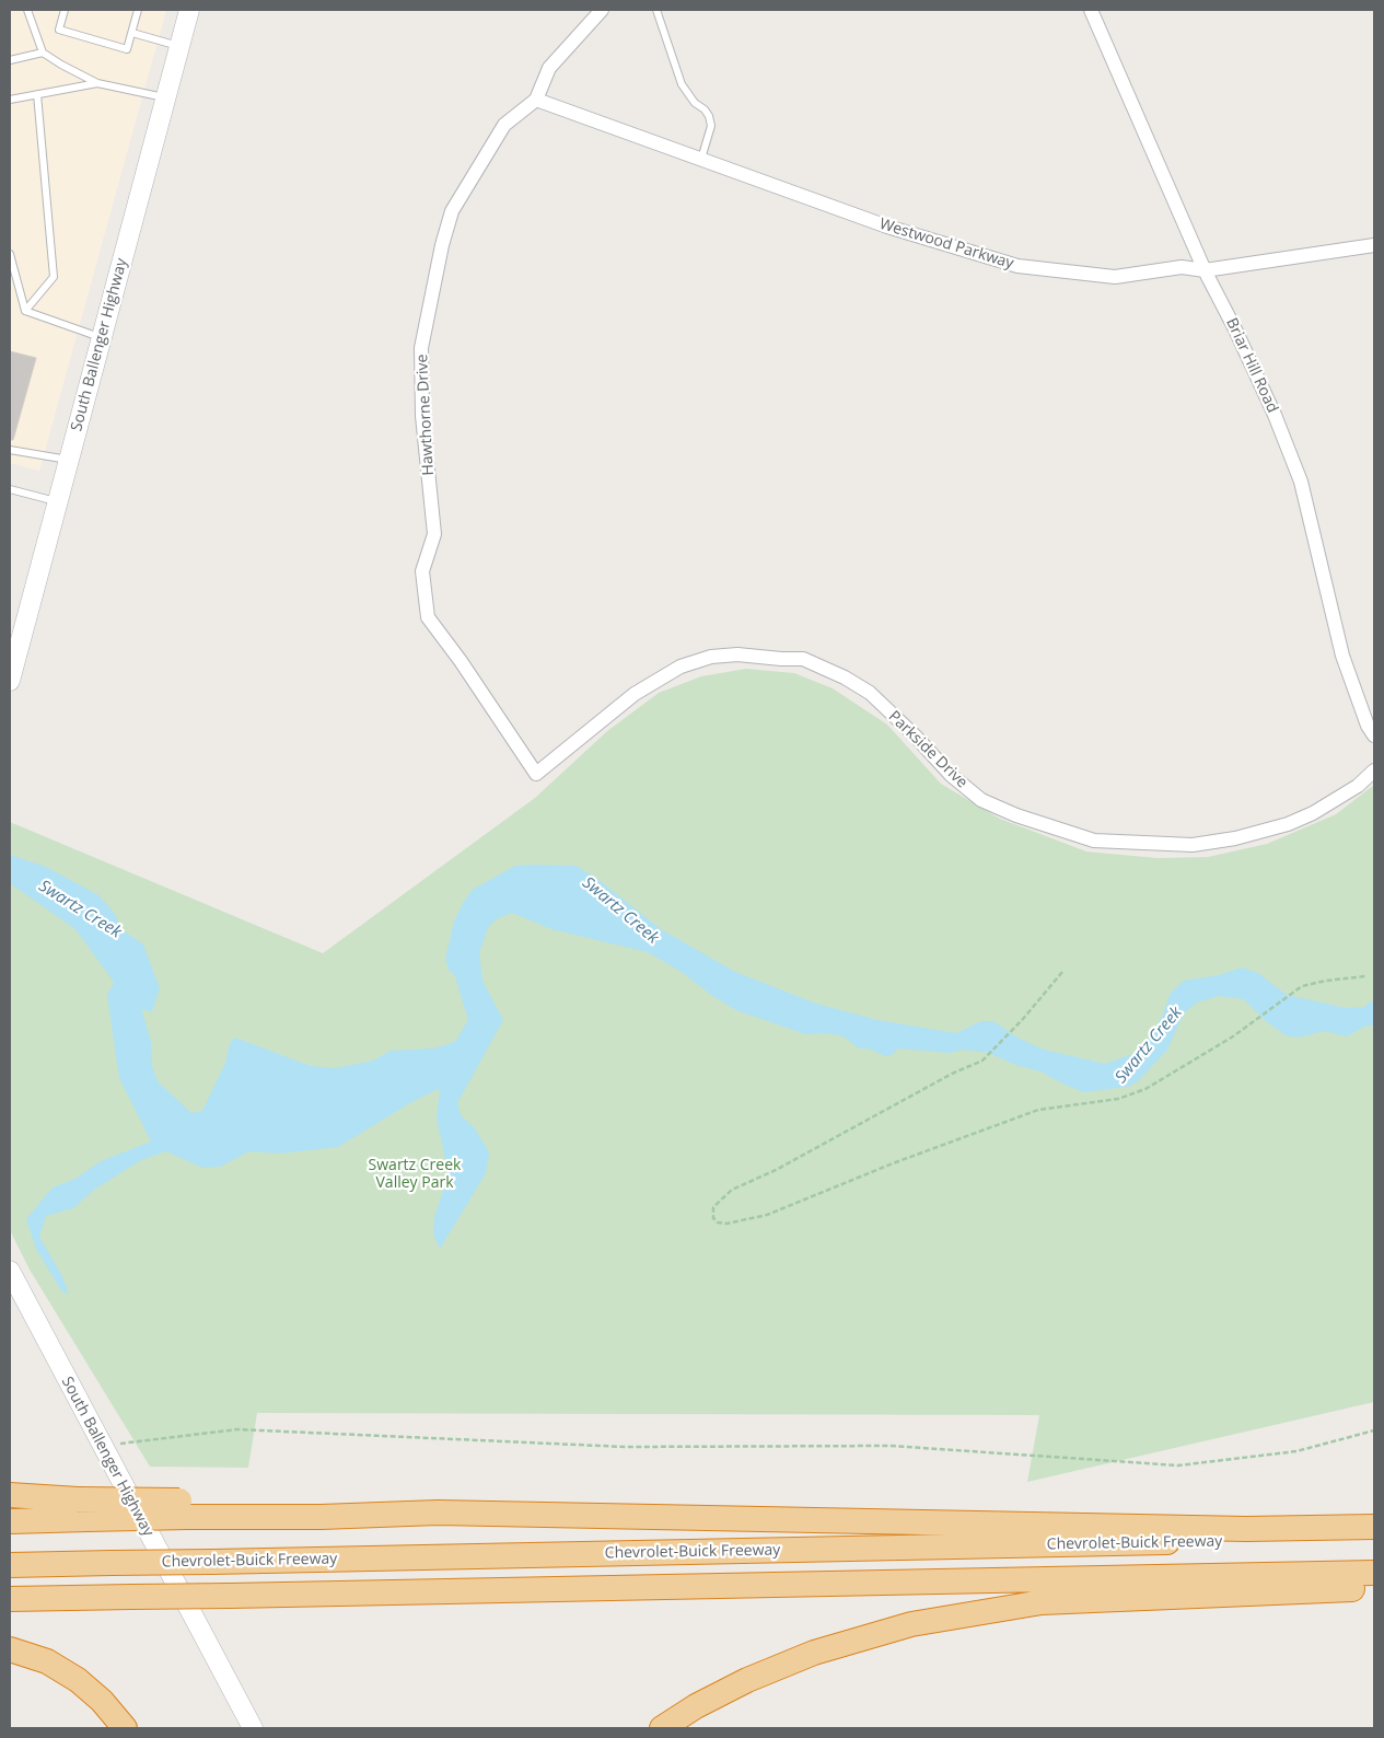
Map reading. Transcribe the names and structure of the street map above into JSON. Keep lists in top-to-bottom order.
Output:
{
  "streets": {
    "highway": ["Chevrolet-Buick Freeway"],
    "street": [
      "Westwood Parkway",
      "South Ballenger Highway",
      "Briar Hill Road",
      "Hawthorne Drive",
      "Parkside Drive"
    ]
  },
  "crossings": [
    ["Westwood Parkway", "Briar Hill Road"],
    ["Westwood Parkway", "Hawthorne Drive"],
    ["Hawthorne Drive", "Parkside Drive"]
  ],
  "water": ["Swartz Creek"],
  "parks": ["Swartz Creek Valley Park"]
}
